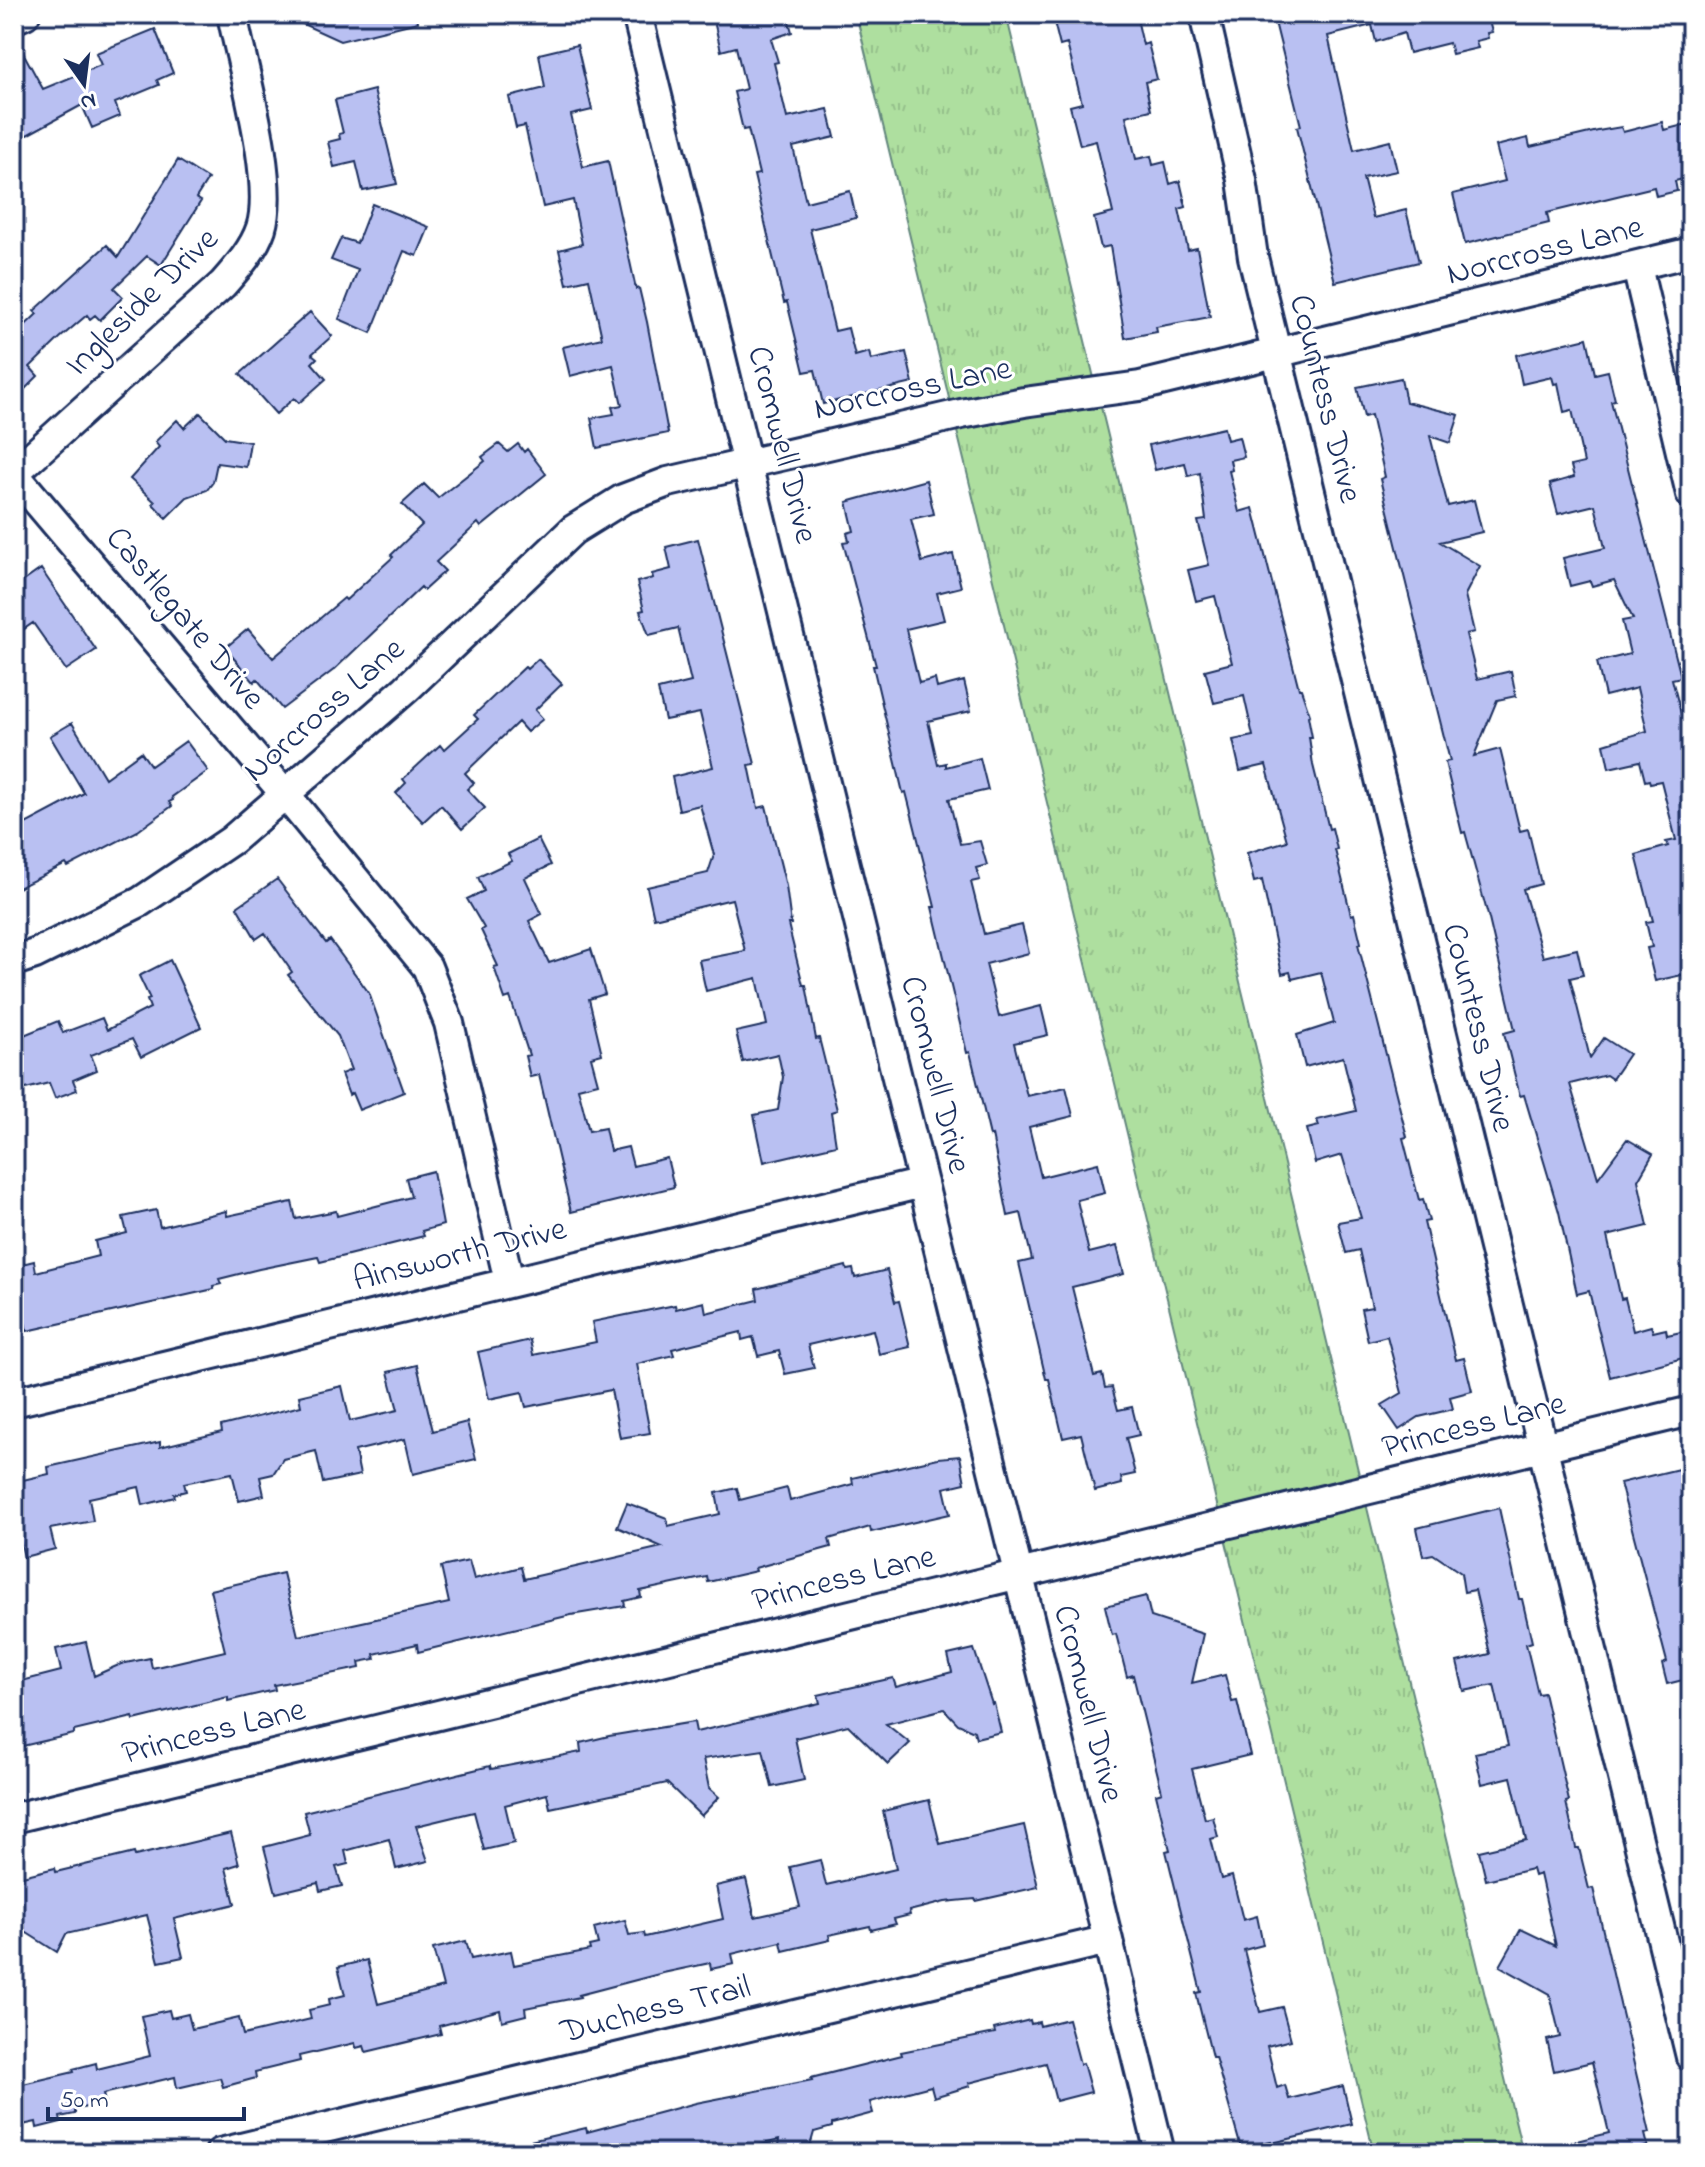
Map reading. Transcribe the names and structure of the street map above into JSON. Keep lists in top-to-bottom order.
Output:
{
  "streets": {
    "street": [
      "Norcross Lane",
      "Ingleside Drive",
      "Countess Drive",
      "Cromwell Drive",
      "Castlegate Drive",
      "Ainsworth Drive",
      "Princess Lane",
      "Duchess Trail"
    ]
  },
  "crossings": [
    ["Norcross Lane", "Countess Drive"],
    ["Norcross Lane", "Cromwell Drive"],
    ["Norcross Lane", "Castlegate Drive"],
    ["Ingleside Drive", "Castlegate Drive"],
    ["Countess Drive", "Princess Lane"],
    ["Cromwell Drive", "Ainsworth Drive"],
    ["Cromwell Drive", "Princess Lane"],
    ["Cromwell Drive", "Duchess Trail"],
    ["Castlegate Drive", "Ainsworth Drive"]
  ],
  "scale_bar": "50 m",
  "north": "bottom"
}
